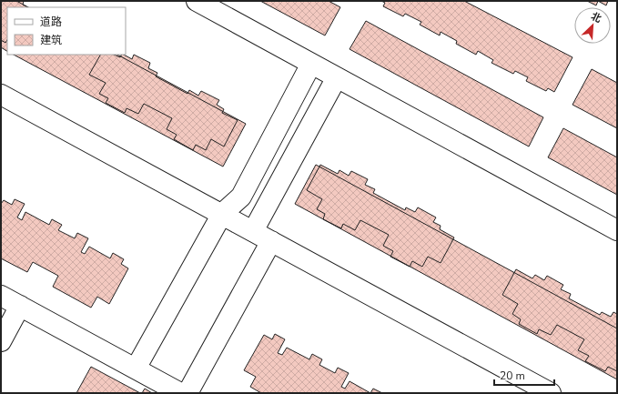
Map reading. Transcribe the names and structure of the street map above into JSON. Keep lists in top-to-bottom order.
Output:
{
  "legend": ["道路", "建筑"],
  "scale_bar": "20 m",
  "north": "top right"
}
